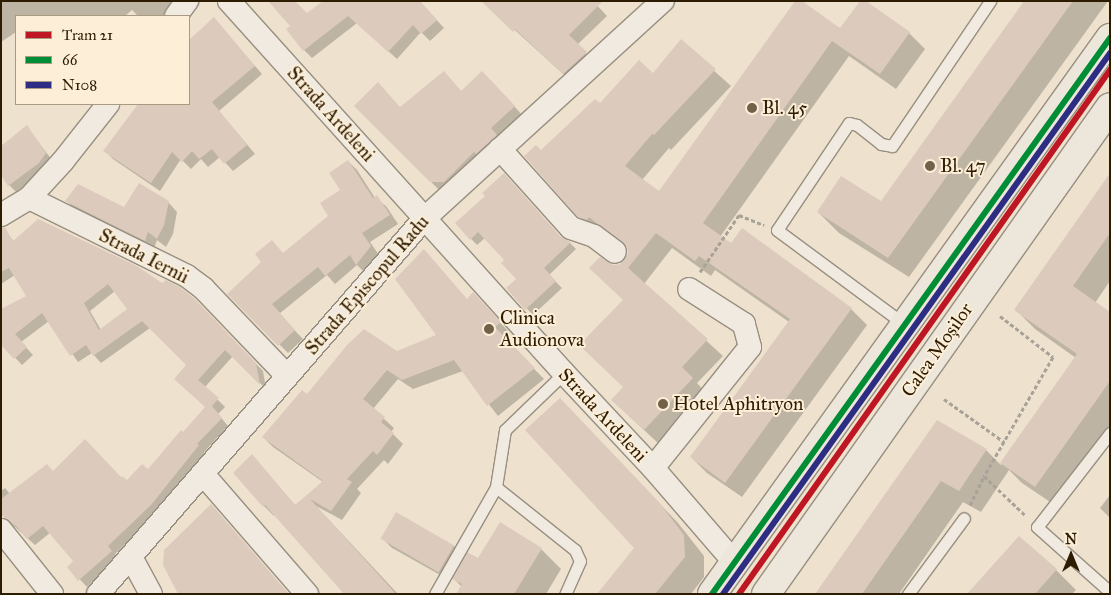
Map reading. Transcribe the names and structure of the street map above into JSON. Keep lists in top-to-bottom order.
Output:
{
  "streets": {
    "main road": ["Calea Moșilor"],
    "street": ["Strada Ardeleni", "Strada Iernii", "Strada Episcopul Radu"]
  },
  "crossings": [
    ["Strada Ardeleni", "Strada Episcopul Radu"],
    ["Strada Iernii", "Strada Episcopul Radu"]
  ],
  "places": [
    "Bl. 45",
    "Bl. 47",
    "Clinica Audionova",
    "Hotel Aphitryon"
  ],
  "lines": ["transit line 66", "transit line N108", "tram line 21"],
  "legend": ["Tram 21", "66", "N108"],
  "north": "top"
}
